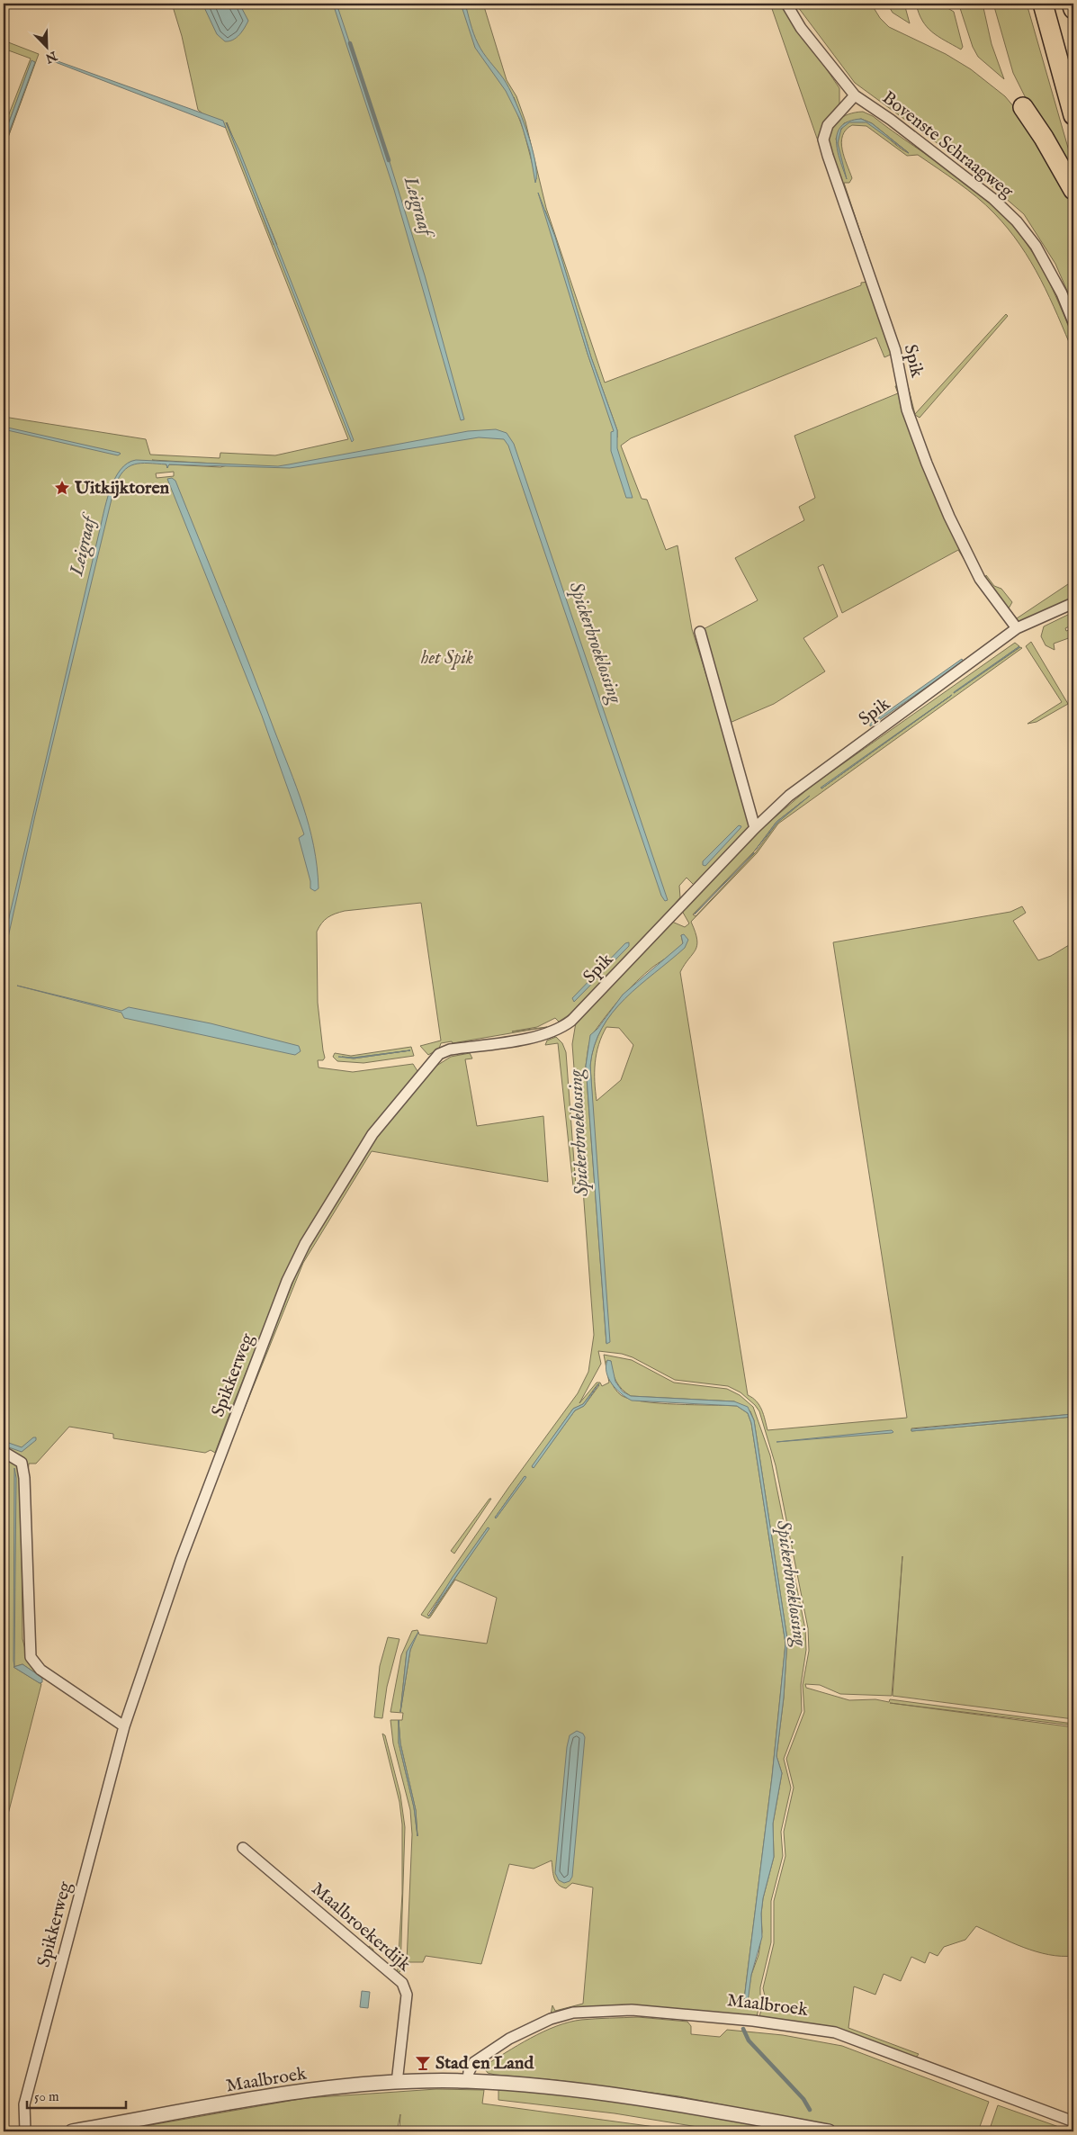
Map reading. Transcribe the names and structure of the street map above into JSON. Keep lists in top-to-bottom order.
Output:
{
  "streets": {
    "street": [
      "Bovenste Schraagweg",
      "Spik",
      "Spikkerweg",
      "Maalbroekerdijk",
      "Maalbroek"
    ]
  },
  "crossings": [
    ["Bovenste Schraagweg", "Spik"],
    ["Spik", "Spikkerweg"],
    ["Maalbroekerdijk", "Maalbroek"]
  ],
  "water": ["Leigraaf", "Spickerbroeklossing"],
  "parks": ["het Spik"],
  "places": {
    "place": ["Uitkijktoren"],
    "bar": ["Stad en Land"]
  },
  "scale_bar": "50 m",
  "north": "bottom right"
}
